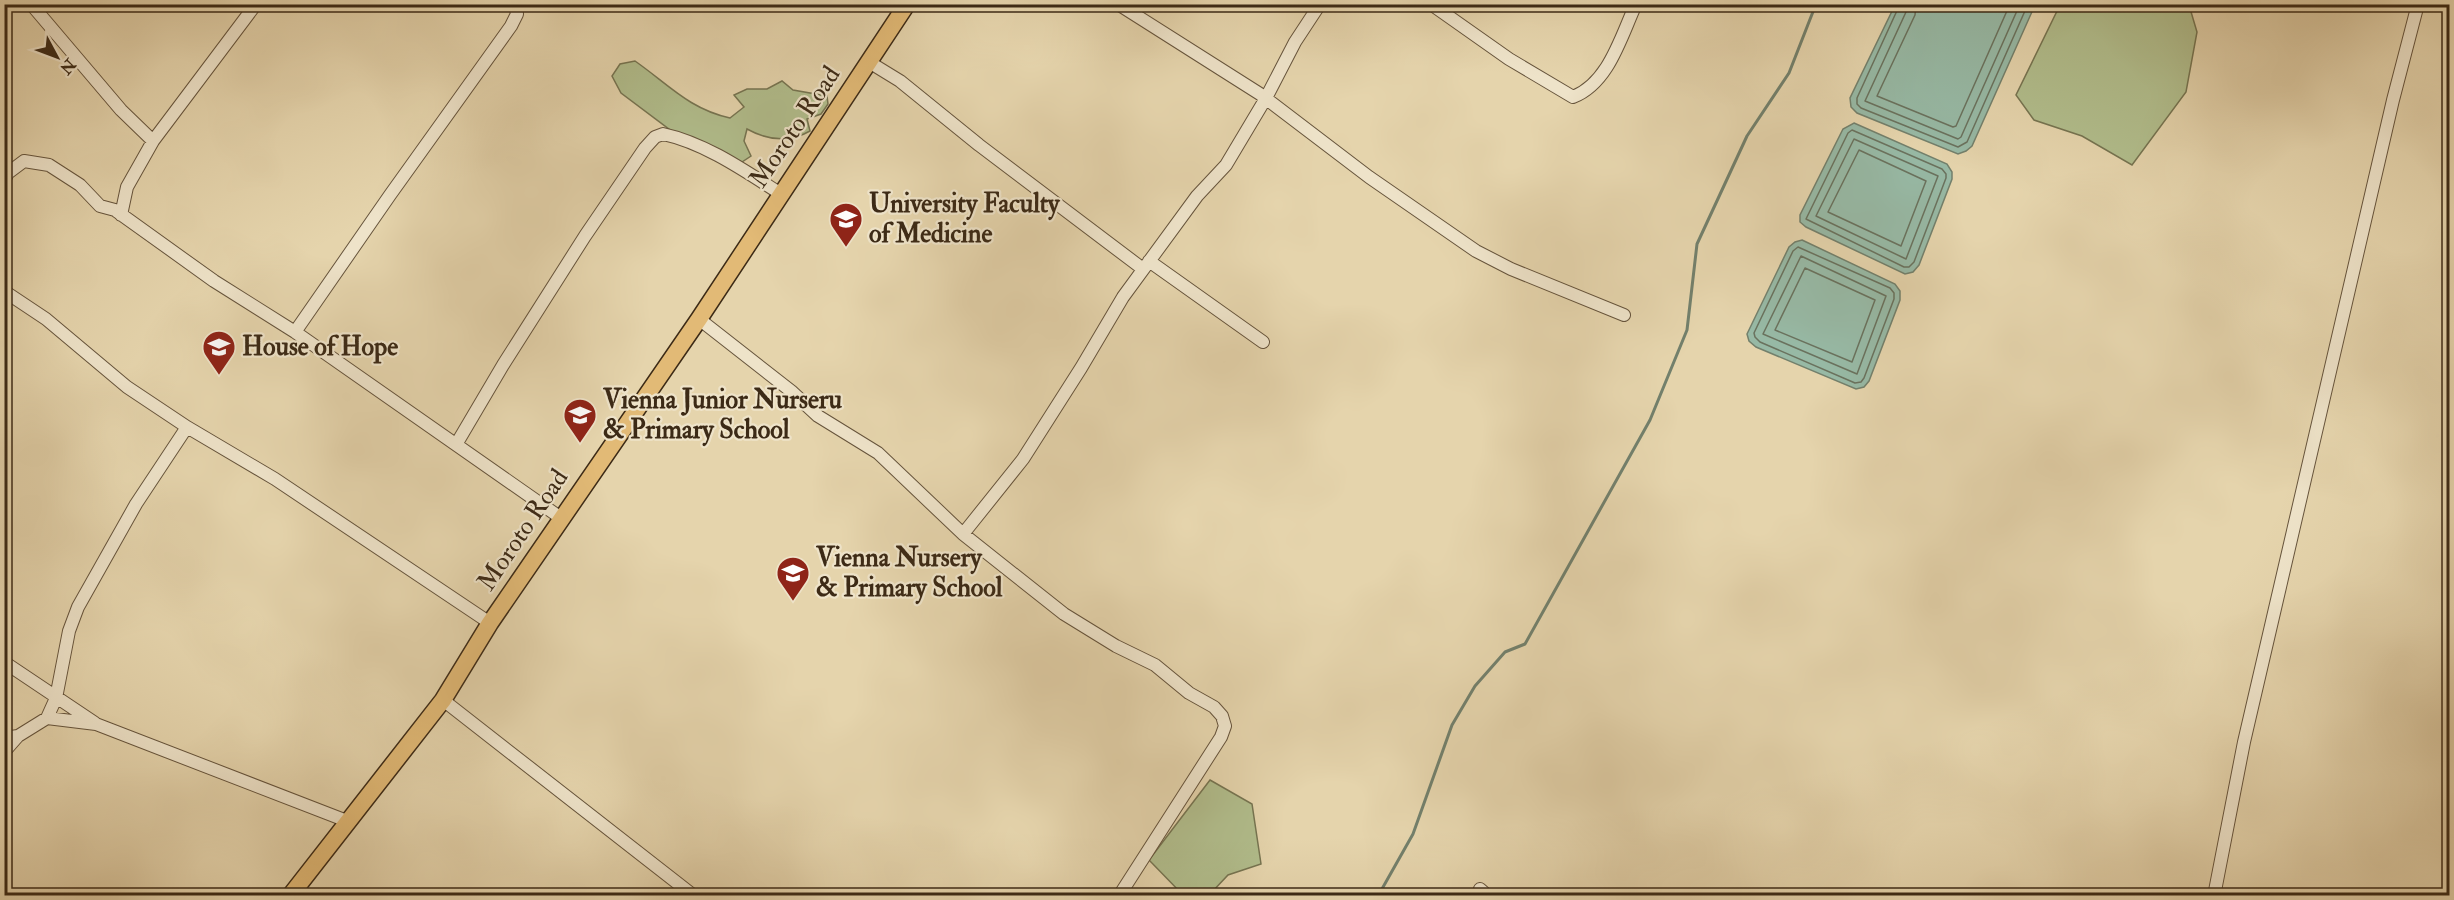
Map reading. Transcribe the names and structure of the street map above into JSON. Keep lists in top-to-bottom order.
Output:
{
  "streets": {
    "main road": ["Moroto Road"]
  },
  "places": {
    "school or university": [
      "University Faculty of Medicine",
      "House of Hope",
      "Vienna Junior Nurseru & Primary School",
      "Vienna Nursery & Primary School"
    ]
  },
  "north": "bottom right"
}
